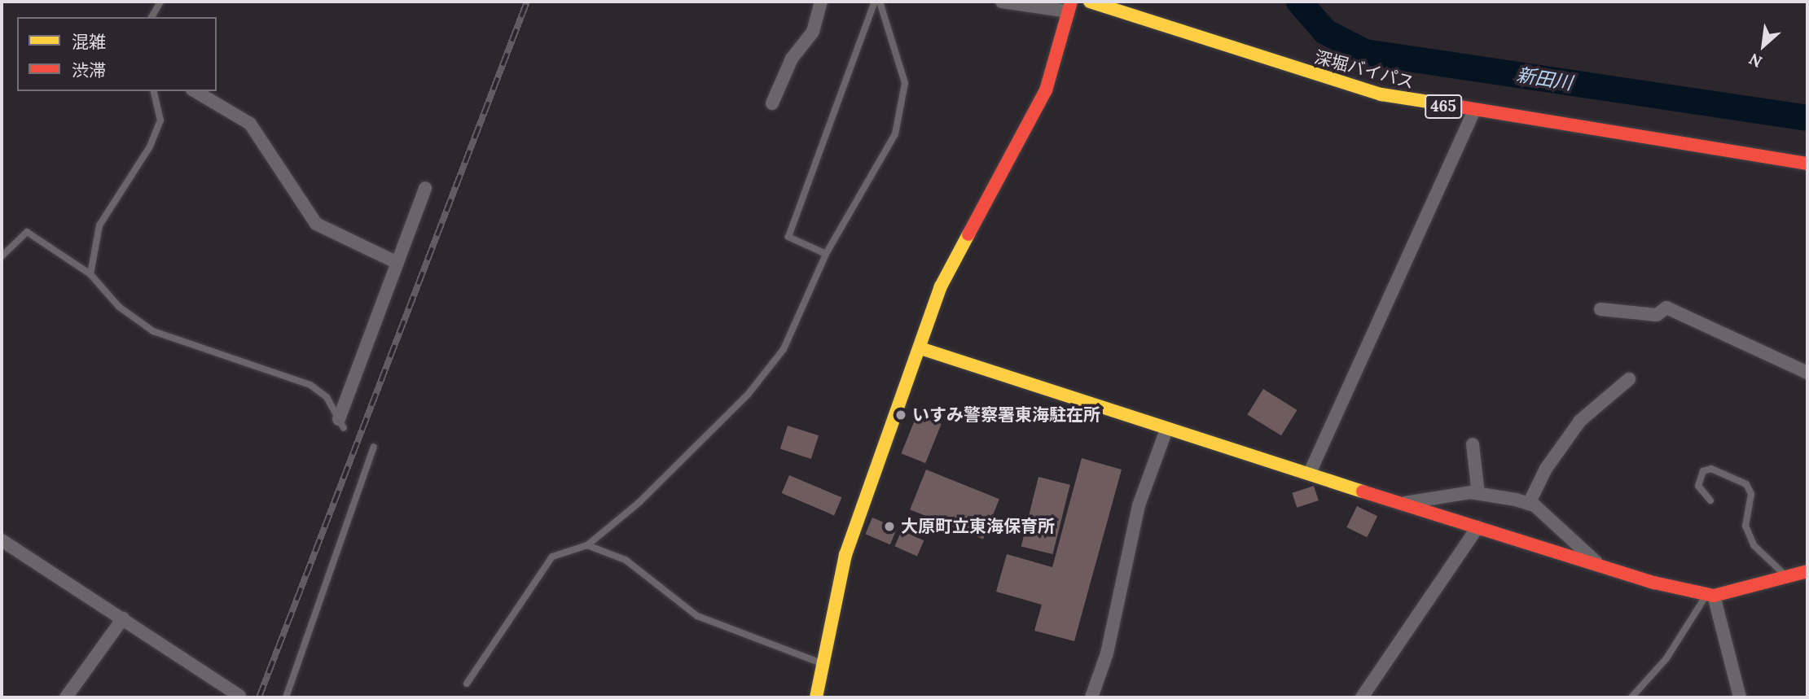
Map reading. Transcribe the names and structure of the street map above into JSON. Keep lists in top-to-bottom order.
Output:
{
  "streets": {
    "main road": ["深堀バイパス", "465"]
  },
  "water": ["新田川"],
  "places": ["いすみ警察署東海駐在所", "大原町立東海保育所"],
  "legend": ["混雑", "渋滞"],
  "north": "bottom left"
}
